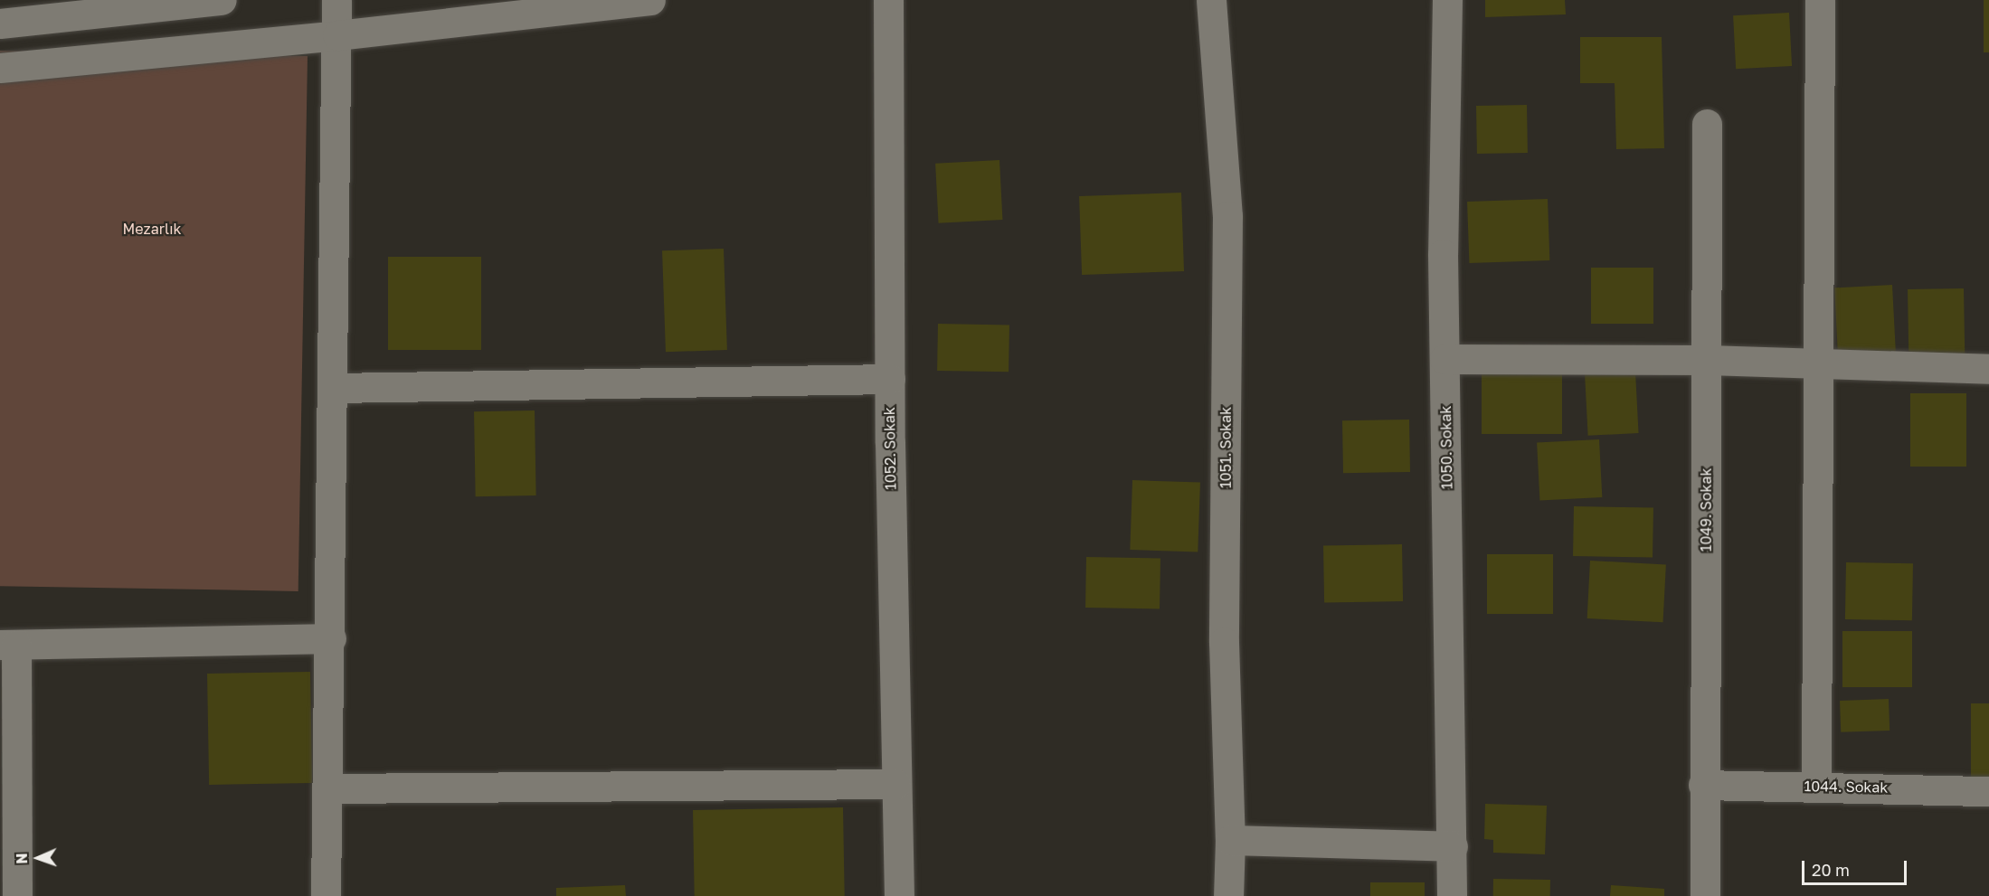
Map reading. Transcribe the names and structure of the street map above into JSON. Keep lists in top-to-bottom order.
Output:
{
  "streets": {
    "street": [
      "1051. Sokak",
      "1050. Sokak",
      "1052. Sokak",
      "1049. Sokak",
      "1044. Sokak"
    ]
  },
  "crossings": [
    ["1049. Sokak", "1044. Sokak"]
  ],
  "parks": ["Mezarlık"],
  "scale_bar": "20 m",
  "north": "left"
}
